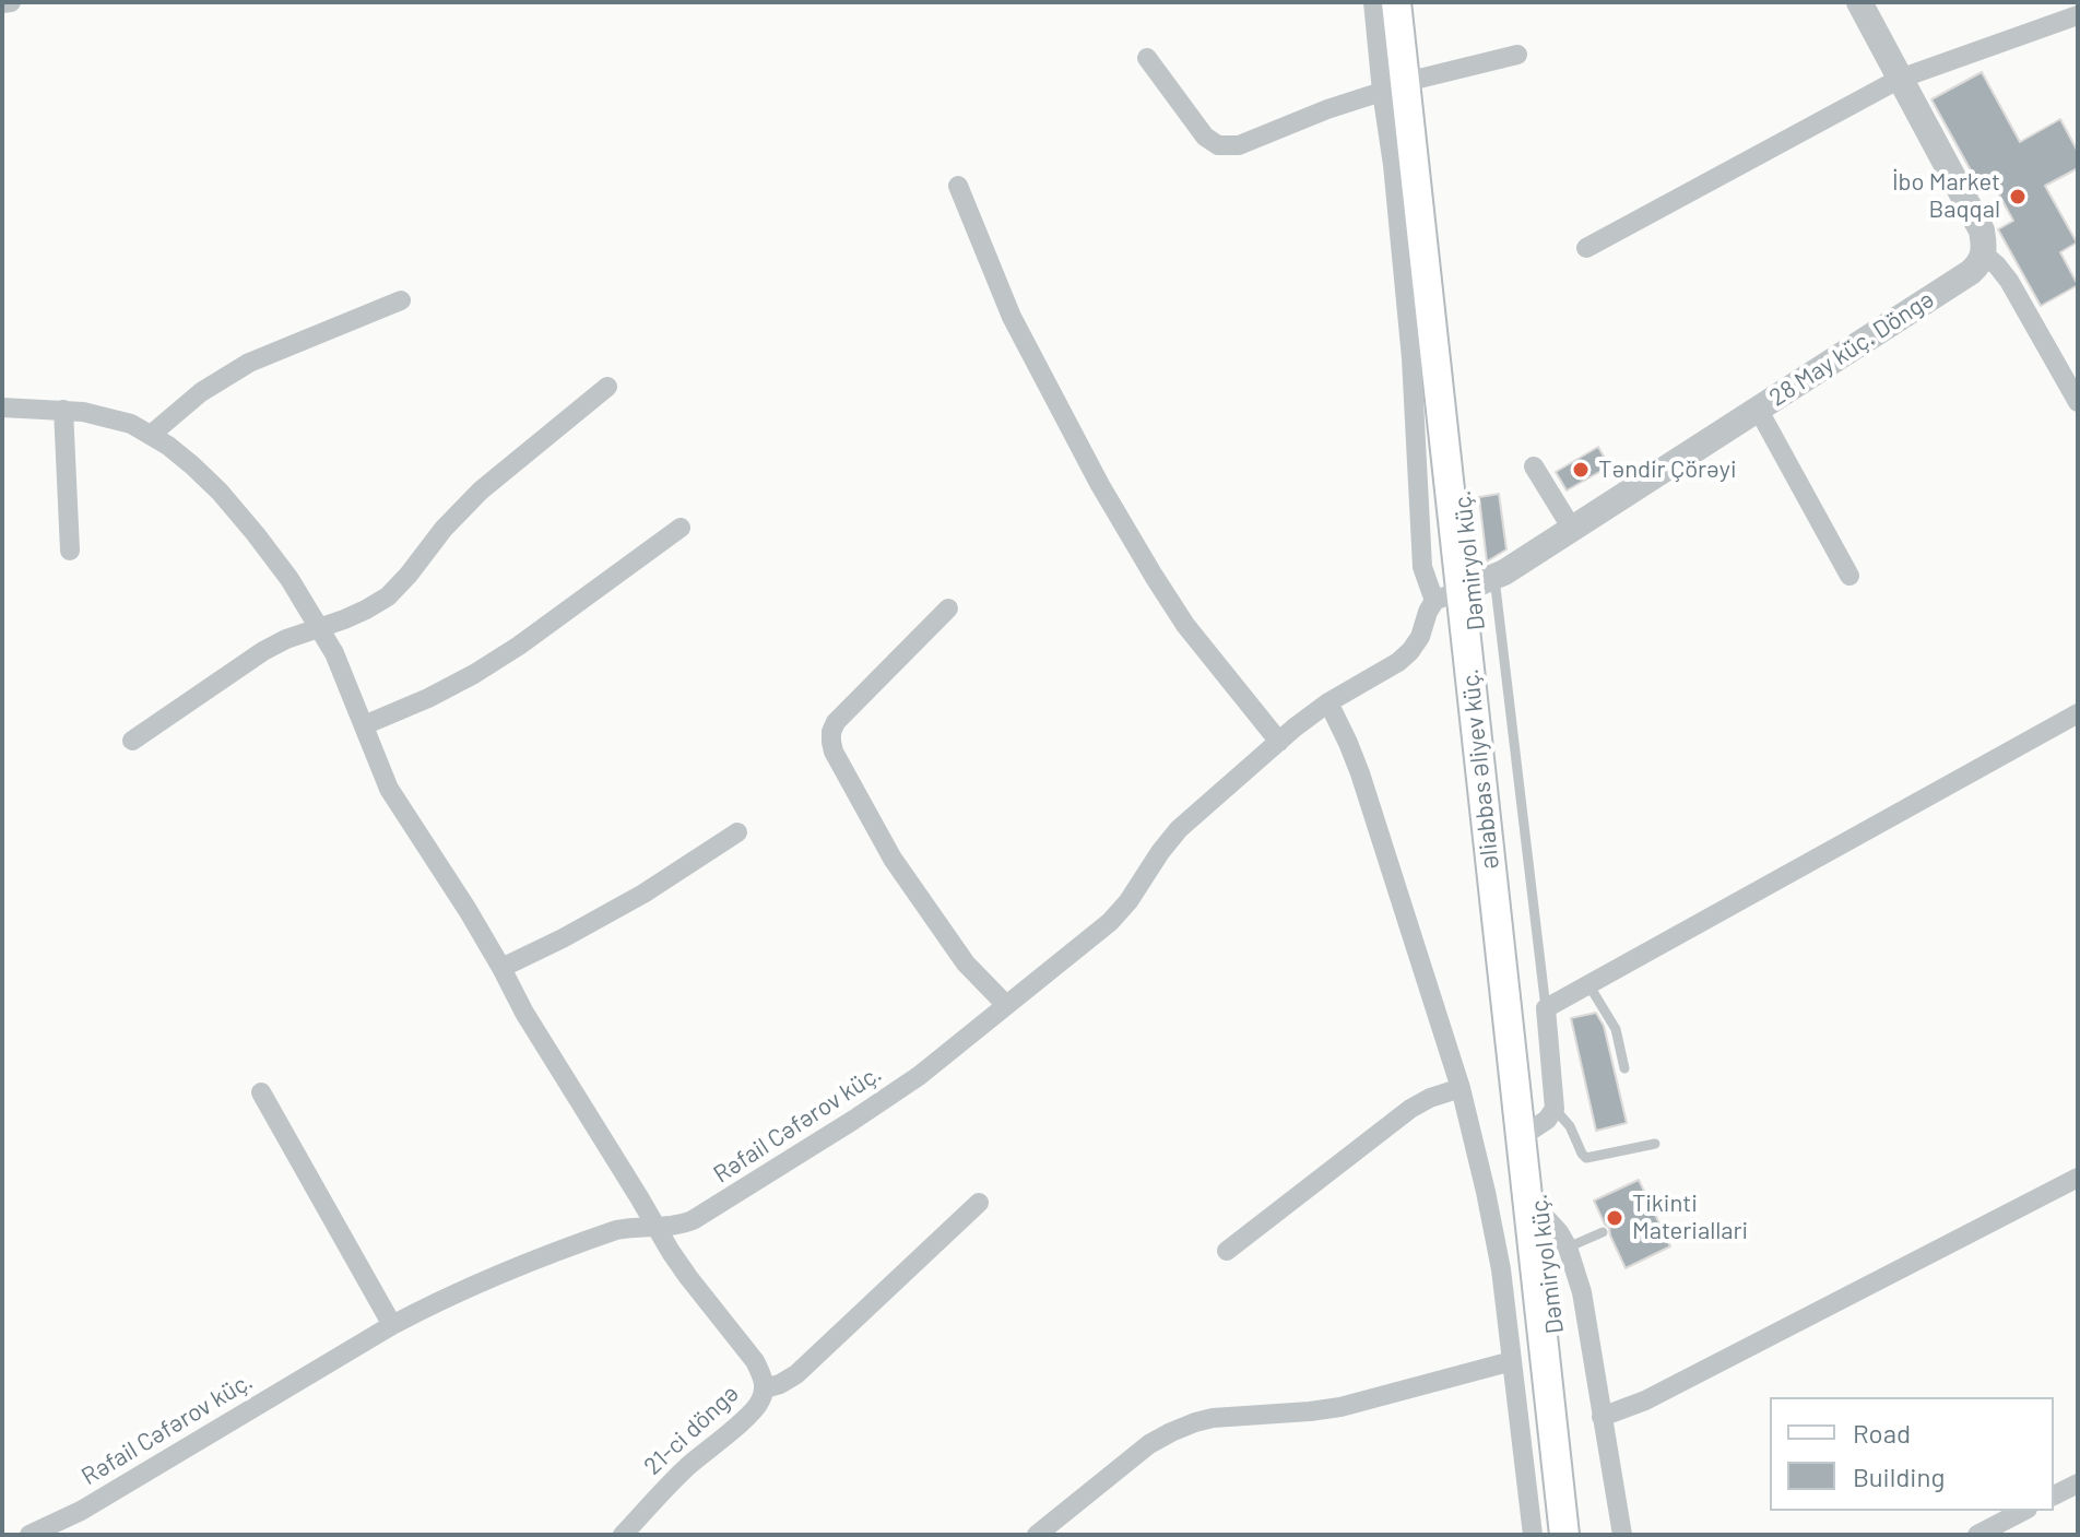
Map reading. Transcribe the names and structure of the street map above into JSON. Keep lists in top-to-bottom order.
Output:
{
  "streets": {
    "main road": ["Dəmiryol küç.", "Əliabbas Əliyev küç."],
    "street": ["28 May küç. Döngə", "Rəfail Cəfərov küç.", "21-ci döngə"]
  },
  "crossings": [
    ["28 May küç. Döngə", "Dəmiryol küç."],
    ["28 May küç. Döngə", "Əliabbas Əliyev küç."],
    ["28 May küç. Döngə", "Rəfail Cəfərov küç."],
    ["Dəmiryol küç.", "Əliabbas Əliyev küç."],
    ["Dəmiryol küç.", "Rəfail Cəfərov küç."],
    ["Əliabbas Əliyev küç.", "Rəfail Cəfərov küç."],
    ["Rəfail Cəfərov küç.", "21-ci döngə"]
  ],
  "places": ["İbo Market Baqqal", "Təndir Çörəyi", "Tikinti Materiallari"],
  "legend": ["Road", "Building"]
}
